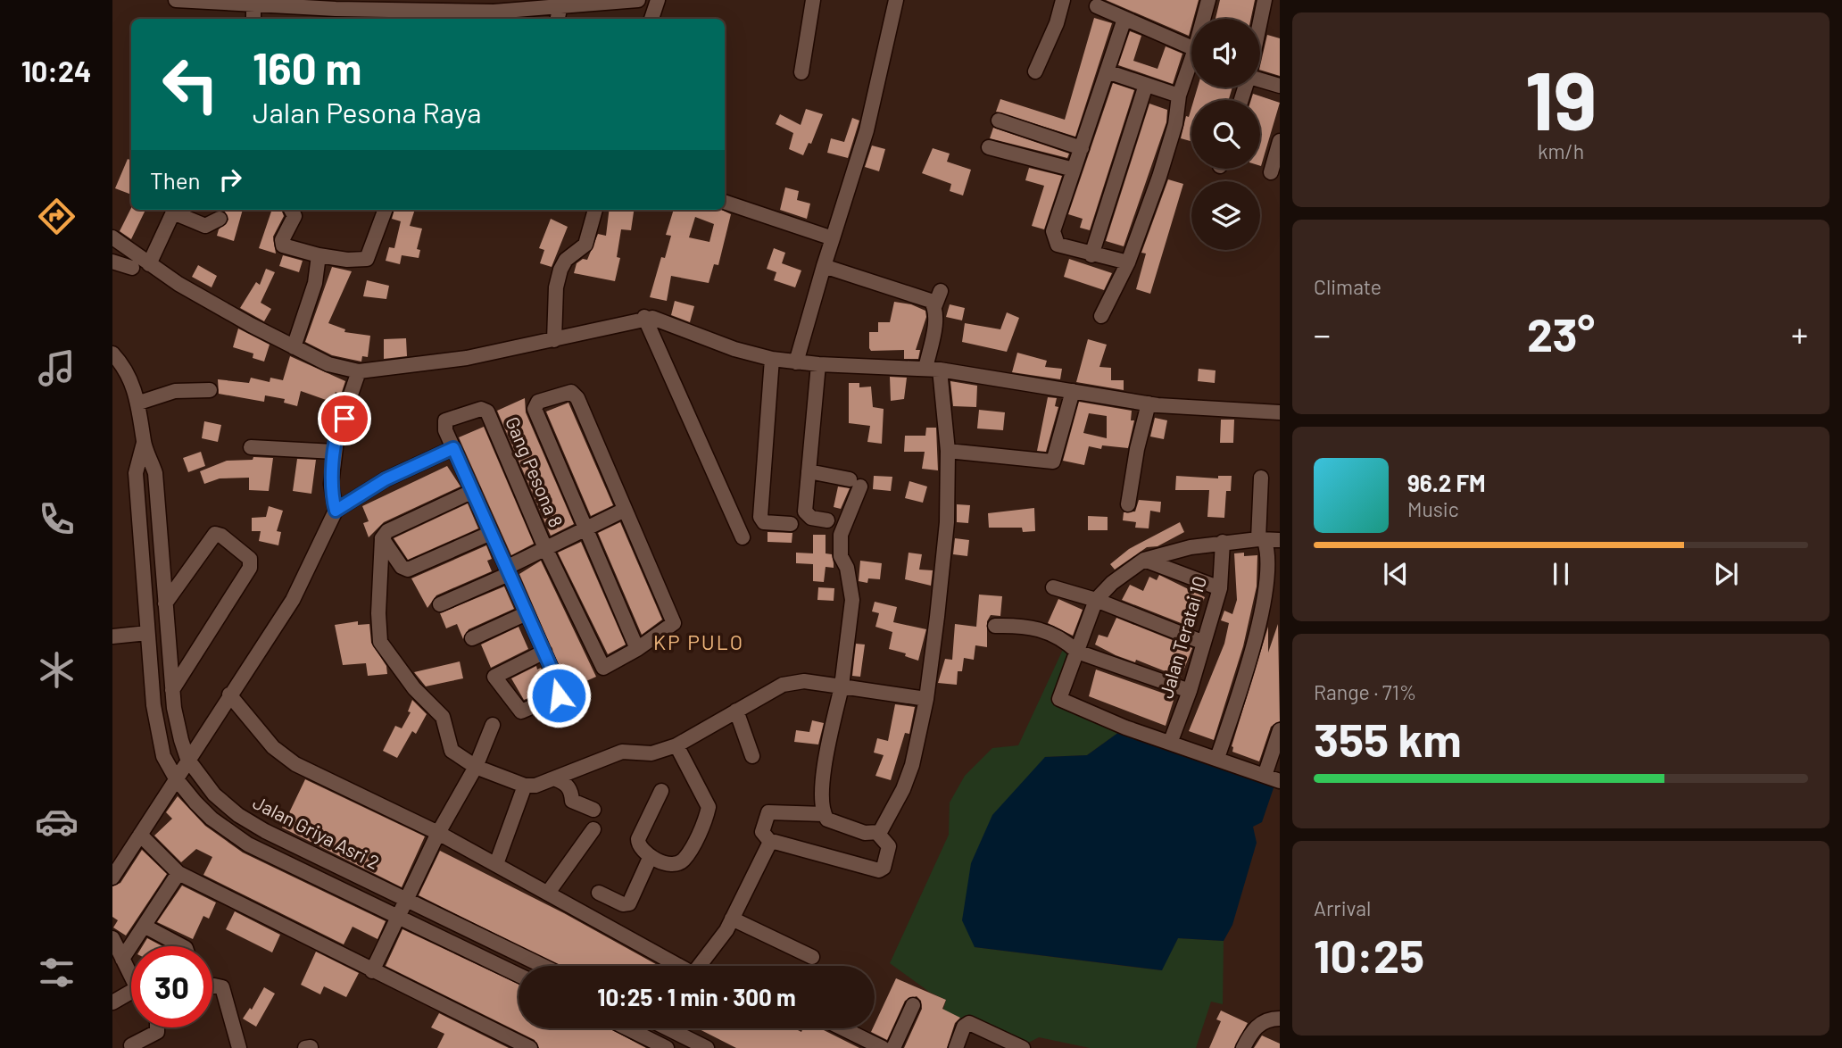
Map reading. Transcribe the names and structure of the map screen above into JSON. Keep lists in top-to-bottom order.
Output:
{
  "streets": {
    "street": ["Gang Pesona 8", "Jalan Teratai 10", "Jalan Griya Asri 2"]
  },
  "districts": ["KP PULO"],
  "page": {
    "tabs": "10:24",
    "tile": [
      ["19", "km/h"],
      "Climate",
      ["Range · 71%", "355 km"],
      ["Arrival", "10:25"]
    ],
    "turn": ["160 m", "Jalan Pesona Raya"],
    "then": "Then",
    "heat": ["−", "23°", "+"],
    "song": ["96.2 FM", "Music"],
    "limit": "30",
    "trip": "10:25 · 1 min · 300 m"
  }
}
